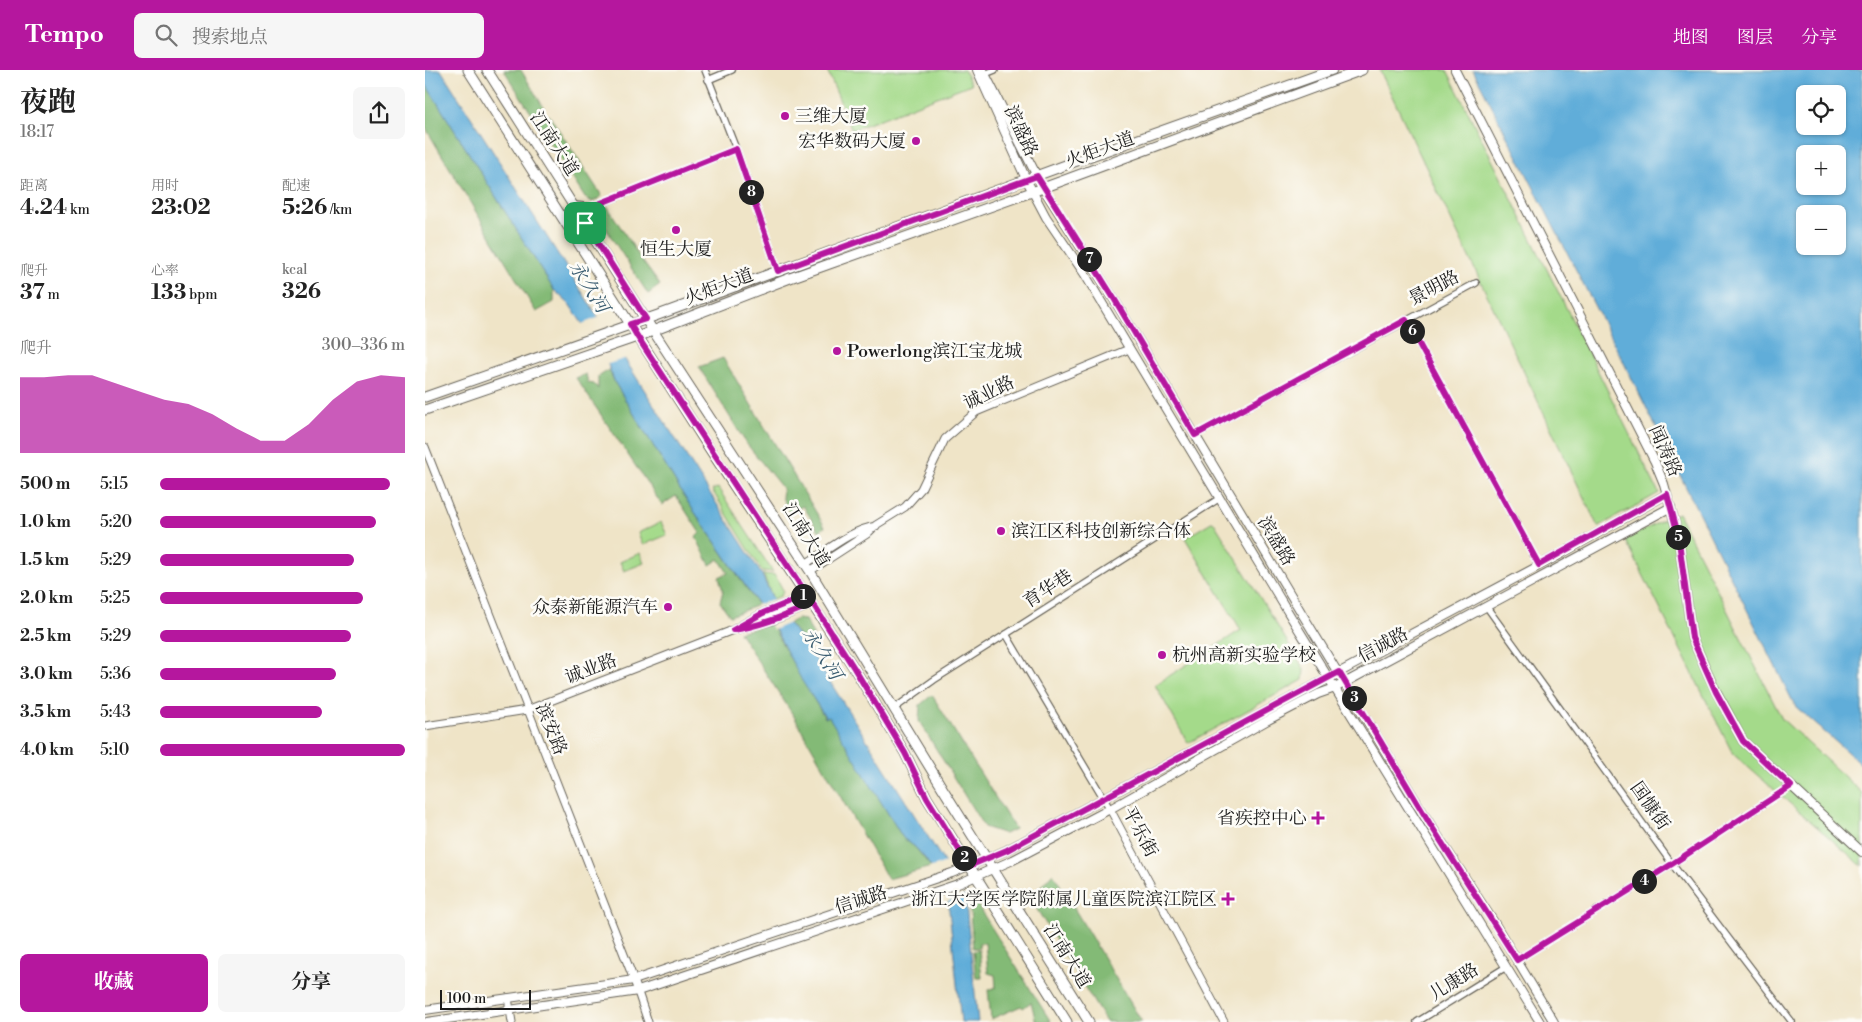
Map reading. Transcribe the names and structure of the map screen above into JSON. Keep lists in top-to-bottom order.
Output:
{
  "streets": {
    "main road": [
      "滨盛路",
      "江南大道",
      "火炬大道",
      "闻涛路",
      "信诚路"
    ],
    "street": [
      "景明路",
      "诚业路",
      "育华巷",
      "滨安路",
      "国慷街",
      "平乐街",
      "儿康路"
    ]
  },
  "crossings": [
    ["滨盛路", "火炬大道"],
    ["滨盛路", "景明路"],
    ["滨盛路", "诚业路"],
    ["滨盛路", "育华巷"],
    ["滨盛路", "信诚路"],
    ["滨盛路", "儿康路"],
    ["江南大道", "火炬大道"],
    ["江南大道", "诚业路"],
    ["江南大道", "育华巷"],
    ["江南大道", "信诚路"],
    ["诚业路", "滨安路"],
    ["闻涛路", "信诚路"],
    ["育华巷", "平乐街"],
    ["信诚路", "滨安路"],
    ["信诚路", "国慷街"],
    ["信诚路", "平乐街"]
  ],
  "water": ["永久河"],
  "places": {
    "other": [
      "三维大厦",
      "宏华数码大厦",
      "恒生大厦",
      "Powerlong滨江宝龙城",
      "滨江区科技创新综合体",
      "众泰新能源汽车",
      "杭州高新实验学校"
    ],
    "health": ["省疾控中心", "浙江大学医学院附属儿童医院滨江院区"]
  },
  "scale_bar": "100 m",
  "page": {
    "header": "Tempo",
    "search": "搜索地点",
    "nav": ["地图", "图层", "分享"],
    "heading": ["夜跑", "18:17"],
    "map_buttons": ["+", "−"],
    "stats": [
      ["距离", "4.24 km"],
      ["用时", "23:02"],
      ["配速", "5:26 /km"],
      ["爬升", "37 m"],
      ["心率", "133 bpm"],
      ["kcal", "326"]
    ],
    "pins": [
      "8",
      "7",
      "6",
      "5",
      "1",
      "3",
      "2",
      "4"
    ],
    "chart": ["爬升", "300–336 m"],
    "list": [
      {
        "name": "500 m",
        "note": "5:15"
      },
      {
        "name": "1.0 km",
        "note": "5:20"
      },
      {
        "name": "1.5 km",
        "note": "5:29"
      },
      {
        "name": "2.0 km",
        "note": "5:25"
      },
      {
        "name": "2.5 km",
        "note": "5:29"
      },
      {
        "name": "3.0 km",
        "note": "5:36"
      },
      {
        "name": "3.5 km",
        "note": "5:43"
      },
      {
        "name": "4.0 km",
        "note": "5:10"
      }
    ],
    "buttons": ["收藏", "分享"],
    "scale": "100 m"
  }
}
